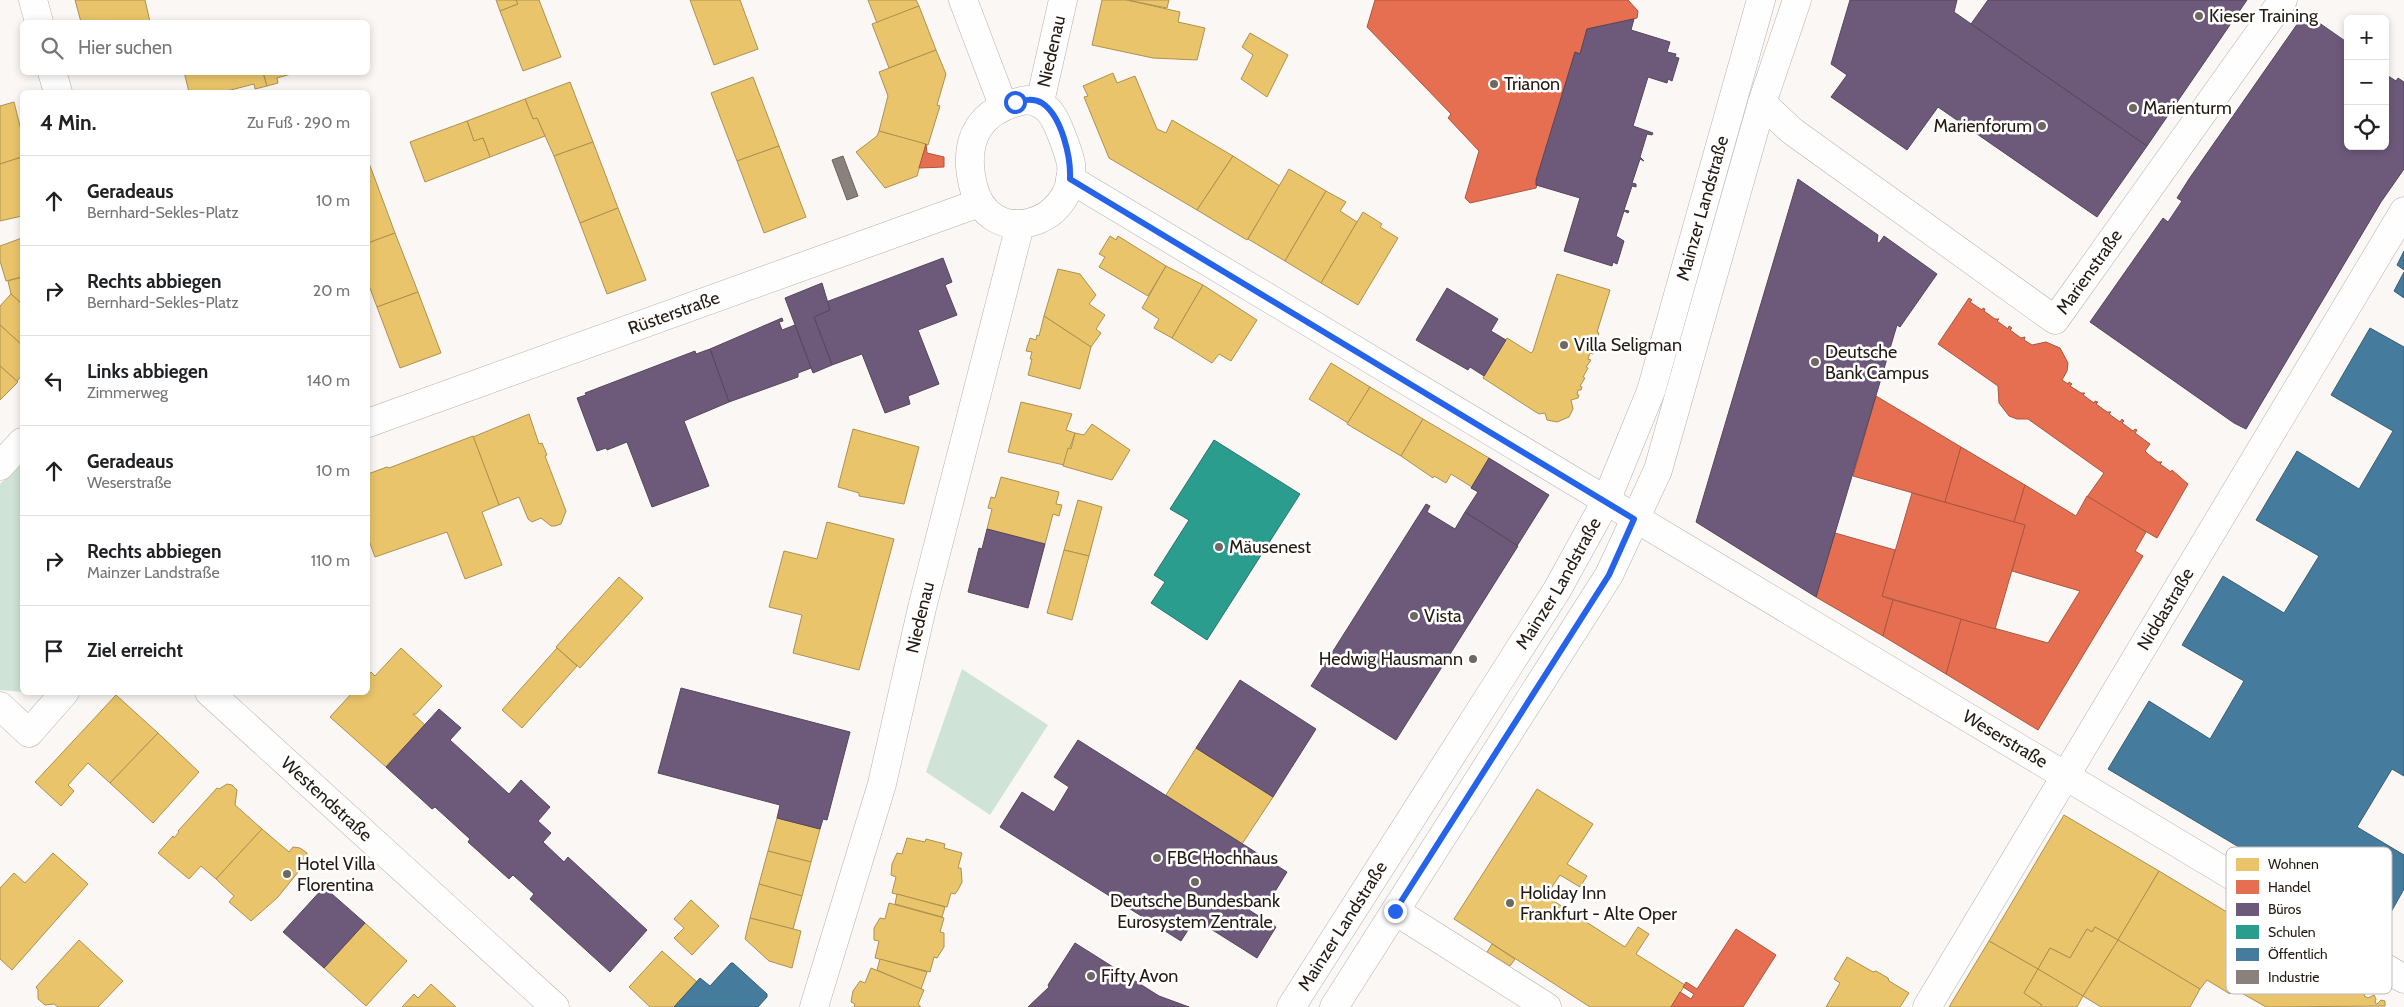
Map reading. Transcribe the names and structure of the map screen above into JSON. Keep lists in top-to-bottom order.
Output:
{
  "streets": {
    "street": [
      "Niedenau",
      "Mainzer Landstraße",
      "Marienstraße",
      "Rüsterstraße",
      "Niddastraße",
      "Weserstraße",
      "Westendstraße"
    ]
  },
  "crossings": [
    ["Niedenau", "Rüsterstraße"],
    ["Niedenau", "Weserstraße"],
    ["Mainzer Landstraße", "Marienstraße"],
    ["Mainzer Landstraße", "Weserstraße"],
    ["Rüsterstraße", "Weserstraße"],
    ["Niddastraße", "Weserstraße"]
  ],
  "places": [
    "Kieser Training",
    "Trianon",
    "Marienturm",
    "Marienforum",
    "Villa Seligman",
    "Deutsche Bank Campus",
    "Mäusenest",
    "Vista",
    "Hedwig Hausmann",
    "FBC Hochhaus",
    "Hotel Villa Florentina",
    "Deutsche Bundesbank Eurosystem Zentrale",
    "Holiday Inn Frankfurt - Alte Oper",
    "Fifty Avon"
  ],
  "legend": [
    "Wohnen",
    "Handel",
    "Büros",
    "Schulen",
    "Öffentlich",
    "Industrie"
  ],
  "page": {
    "map_buttons": ["+", "−"],
    "search": "Hier suchen",
    "heading": ["4 Min.", "Zu Fuß · 290 m"],
    "list": [
      ["Geradeaus", "Bernhard-Sekles-Platz", "10 m"],
      ["Rechts abbiegen", "Bernhard-Sekles-Platz", "20 m"],
      ["Links abbiegen", "Zimmerweg", "140 m"],
      ["Geradeaus", "Weserstraße", "10 m"],
      ["Rechts abbiegen", "Mainzer Landstraße", "110 m"],
      "Ziel erreicht"
    ]
  }
}
